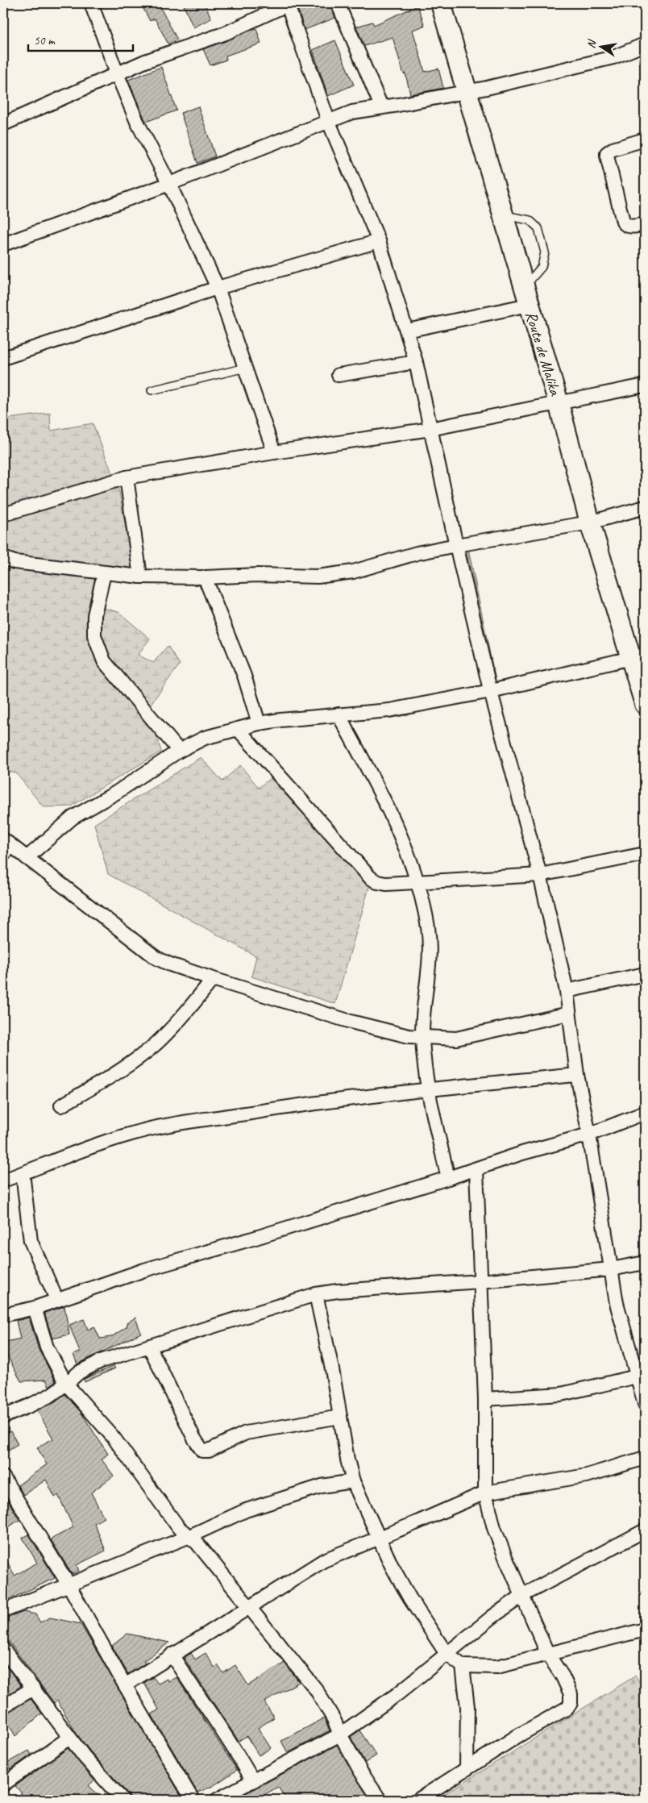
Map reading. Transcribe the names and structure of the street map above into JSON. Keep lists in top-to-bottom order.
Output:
{
  "streets": {
    "main road": ["Route de Malika"]
  },
  "scale_bar": "50 m",
  "north": "left"
}
